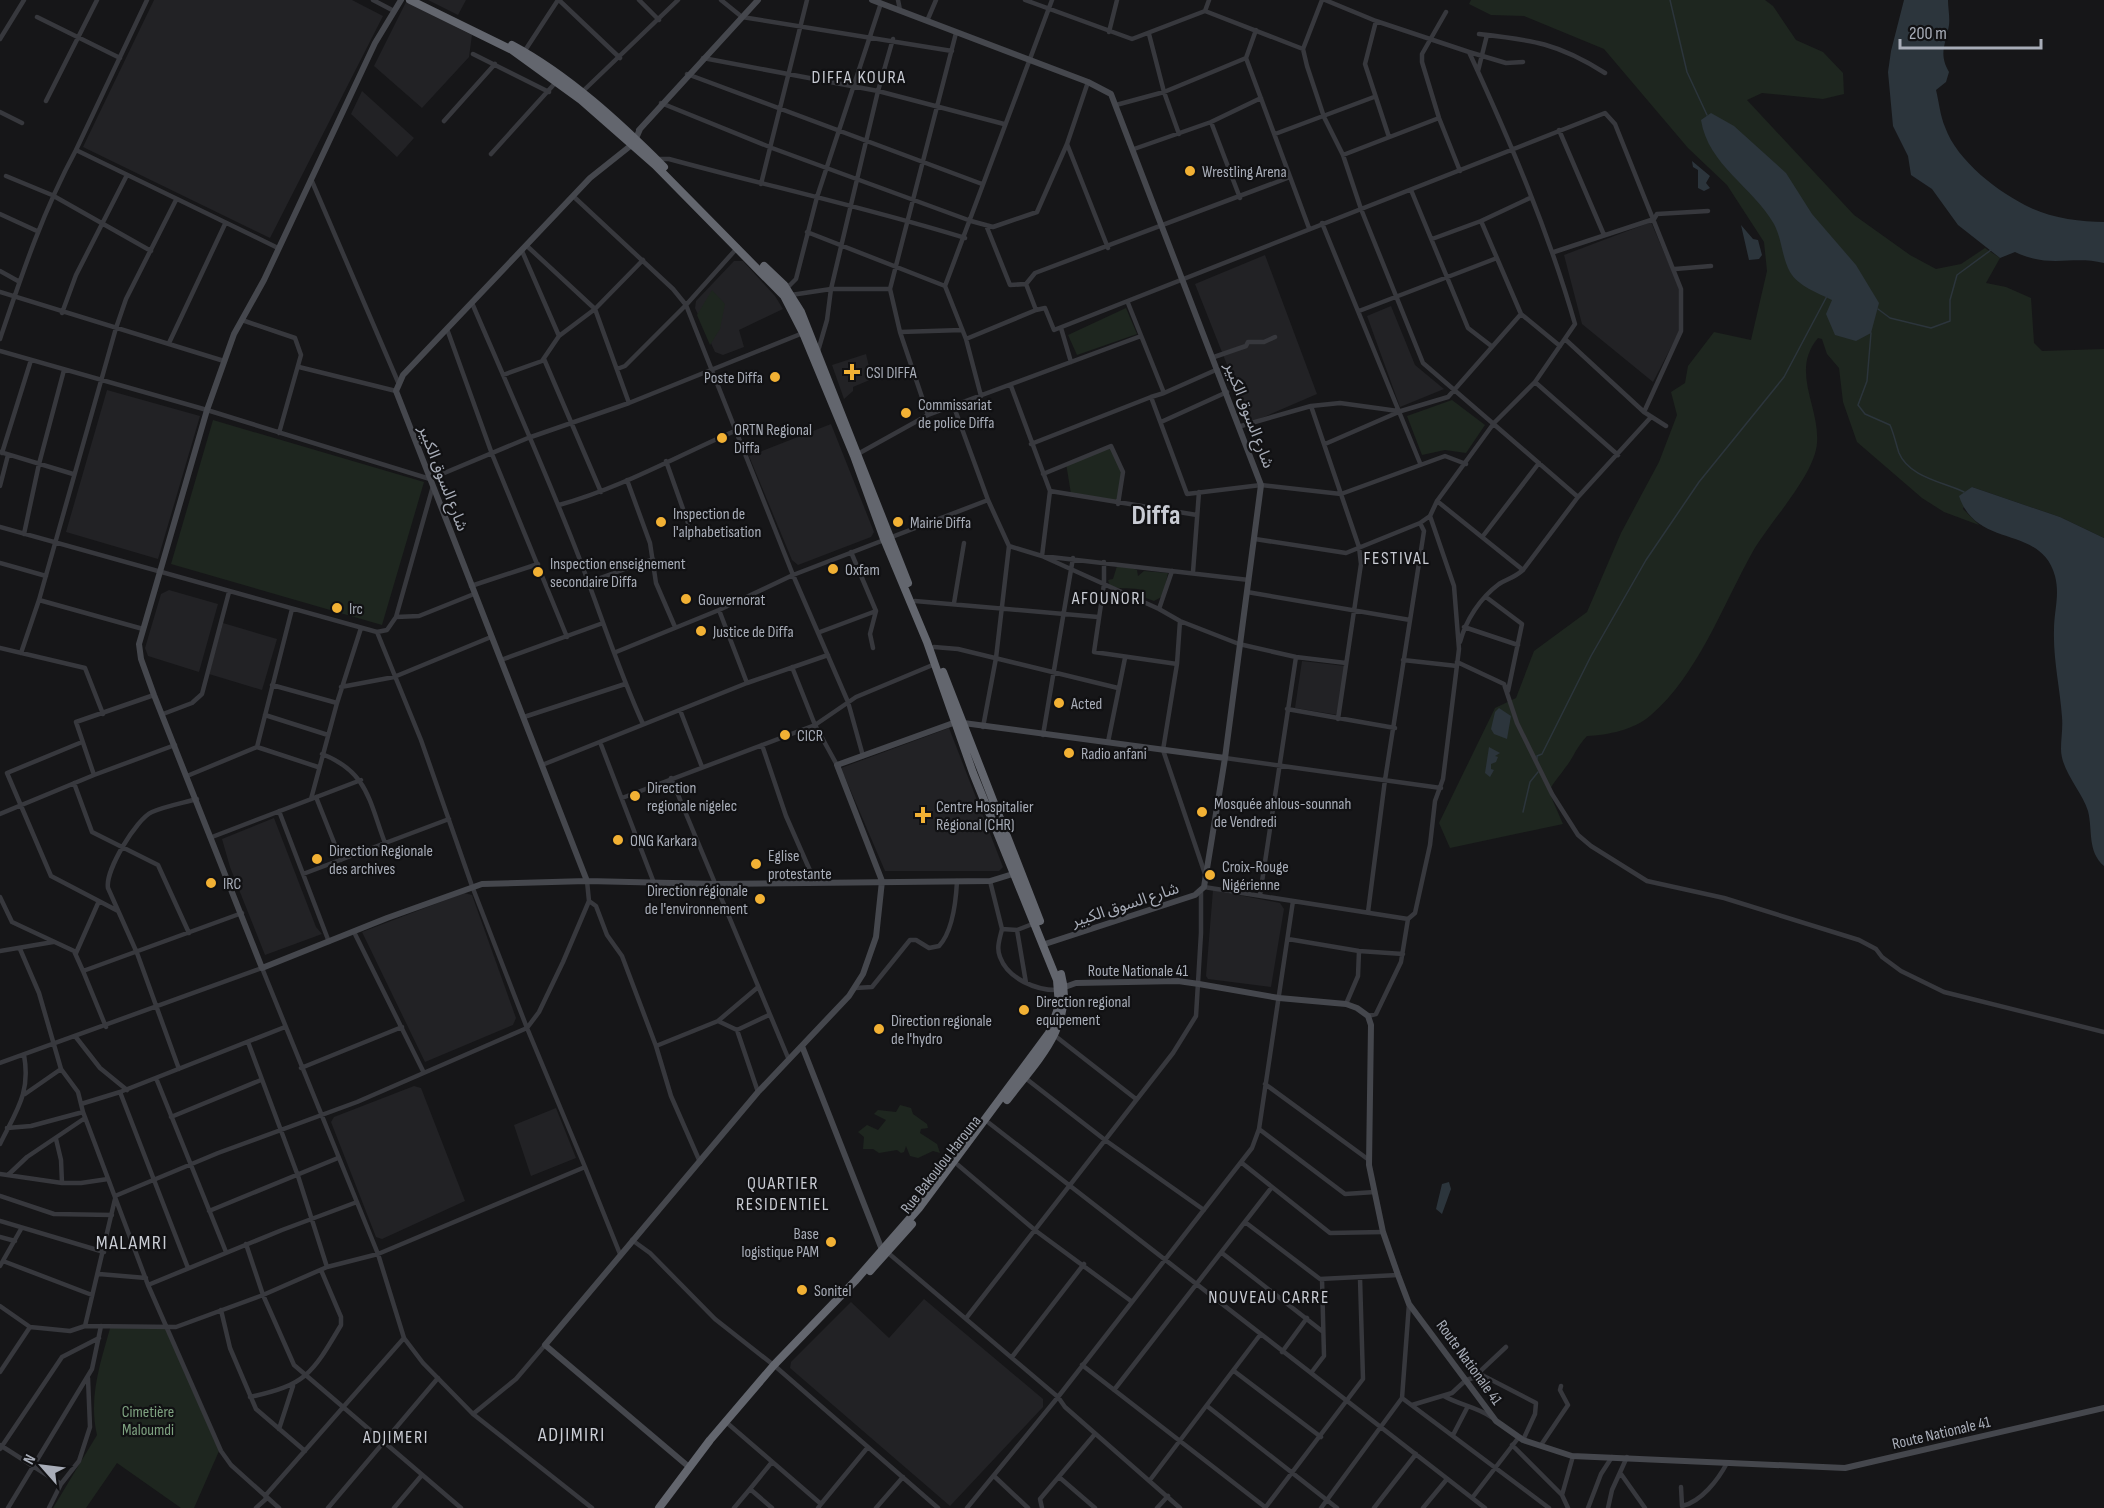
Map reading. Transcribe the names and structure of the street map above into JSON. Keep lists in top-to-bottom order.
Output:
{
  "streets": {
    "highway": ["Rue Bakoulou Harouna"],
    "street": ["شارع السوق الكبير", "Route Nationale 41"]
  },
  "crossings": [
    ["شارع السوق الكبير", "Rue Bakoulou Harouna"],
    ["Route Nationale 41", "Rue Bakoulou Harouna"]
  ],
  "districts": [
    "DIFFA KOURA",
    "Diffa",
    "FESTIVAL",
    "AFOUNORI",
    "QUARTIER RESIDENTIEL",
    "MALAMRI",
    "NOUVEAU CARRE",
    "ADJIMIRI",
    "ADJIMERI"
  ],
  "parks": ["Cimetière Maloumdi"],
  "places": {
    "other": [
      "Wrestling Arena",
      "Poste Diffa",
      "Commissariat de police Diffa",
      "ORTN Regional Diffa",
      "Inspection de l'alphabetisation",
      "Mairie Diffa",
      "Oxfam",
      "Inspection enseignement secondaire Diffa",
      "Gouvernorat",
      "Irc",
      "Justice de Diffa",
      "Acted",
      "CICR",
      "Radio anfani",
      "Direction regionale nigelec",
      "Mosquée ahlous-sounnah de Vendredi",
      "ONG Karkara",
      "Direction Regionale des archives",
      "Eglise protestante",
      "Croix-Rouge Nigérienne",
      "IRC",
      "Direction régionale de l'environnement",
      "Direction regional equipement",
      "Direction regionale de l'hydro",
      "Base logistique PAM",
      "Sonitel"
    ],
    "health": ["CSI DIFFA", "Centre Hospitalier Régional (CHR)"]
  },
  "scale_bar": "200 m",
  "north": "top left"
}
